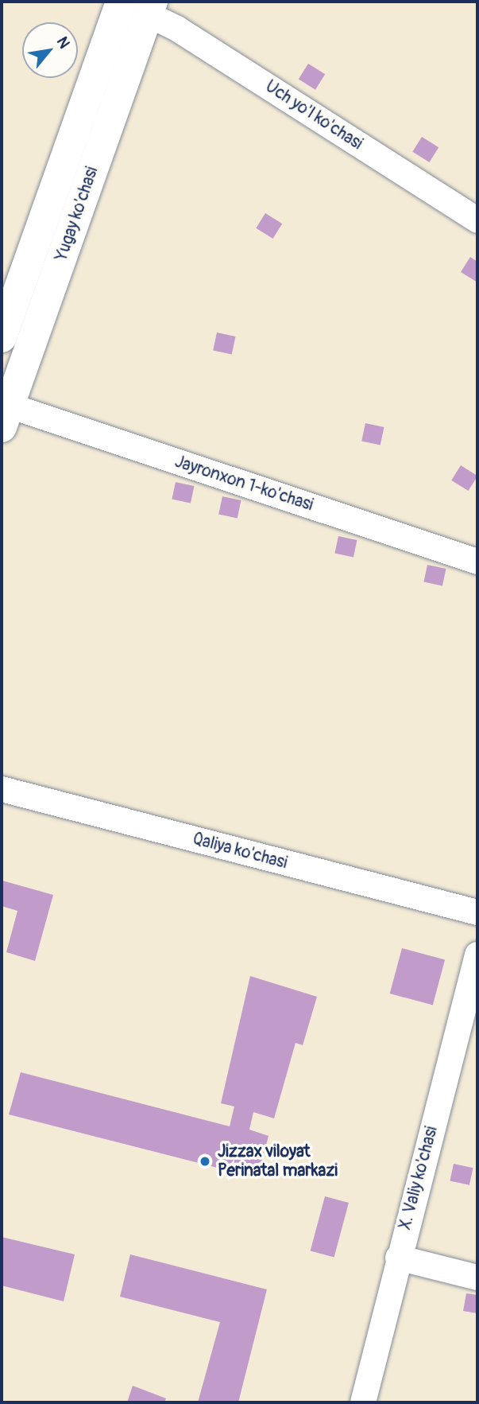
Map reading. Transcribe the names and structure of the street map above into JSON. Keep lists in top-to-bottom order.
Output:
{
  "streets": {
    "main road": ["Yugay ko'chasi"],
    "street": [
      "Uch yo'l ko'chasi",
      "Jayronxon 1-ko'chasi",
      "Qaliya ko'chasi",
      "X. Valiy ko'chasi"
    ]
  },
  "crossings": [
    ["Uch yo'l ko'chasi", "Yugay ko'chasi"],
    ["Yugay ko'chasi", "Jayronxon 1-ko'chasi"]
  ],
  "places": ["Jizzax viloyat Perinatal markazi"],
  "north": "top right"
}
